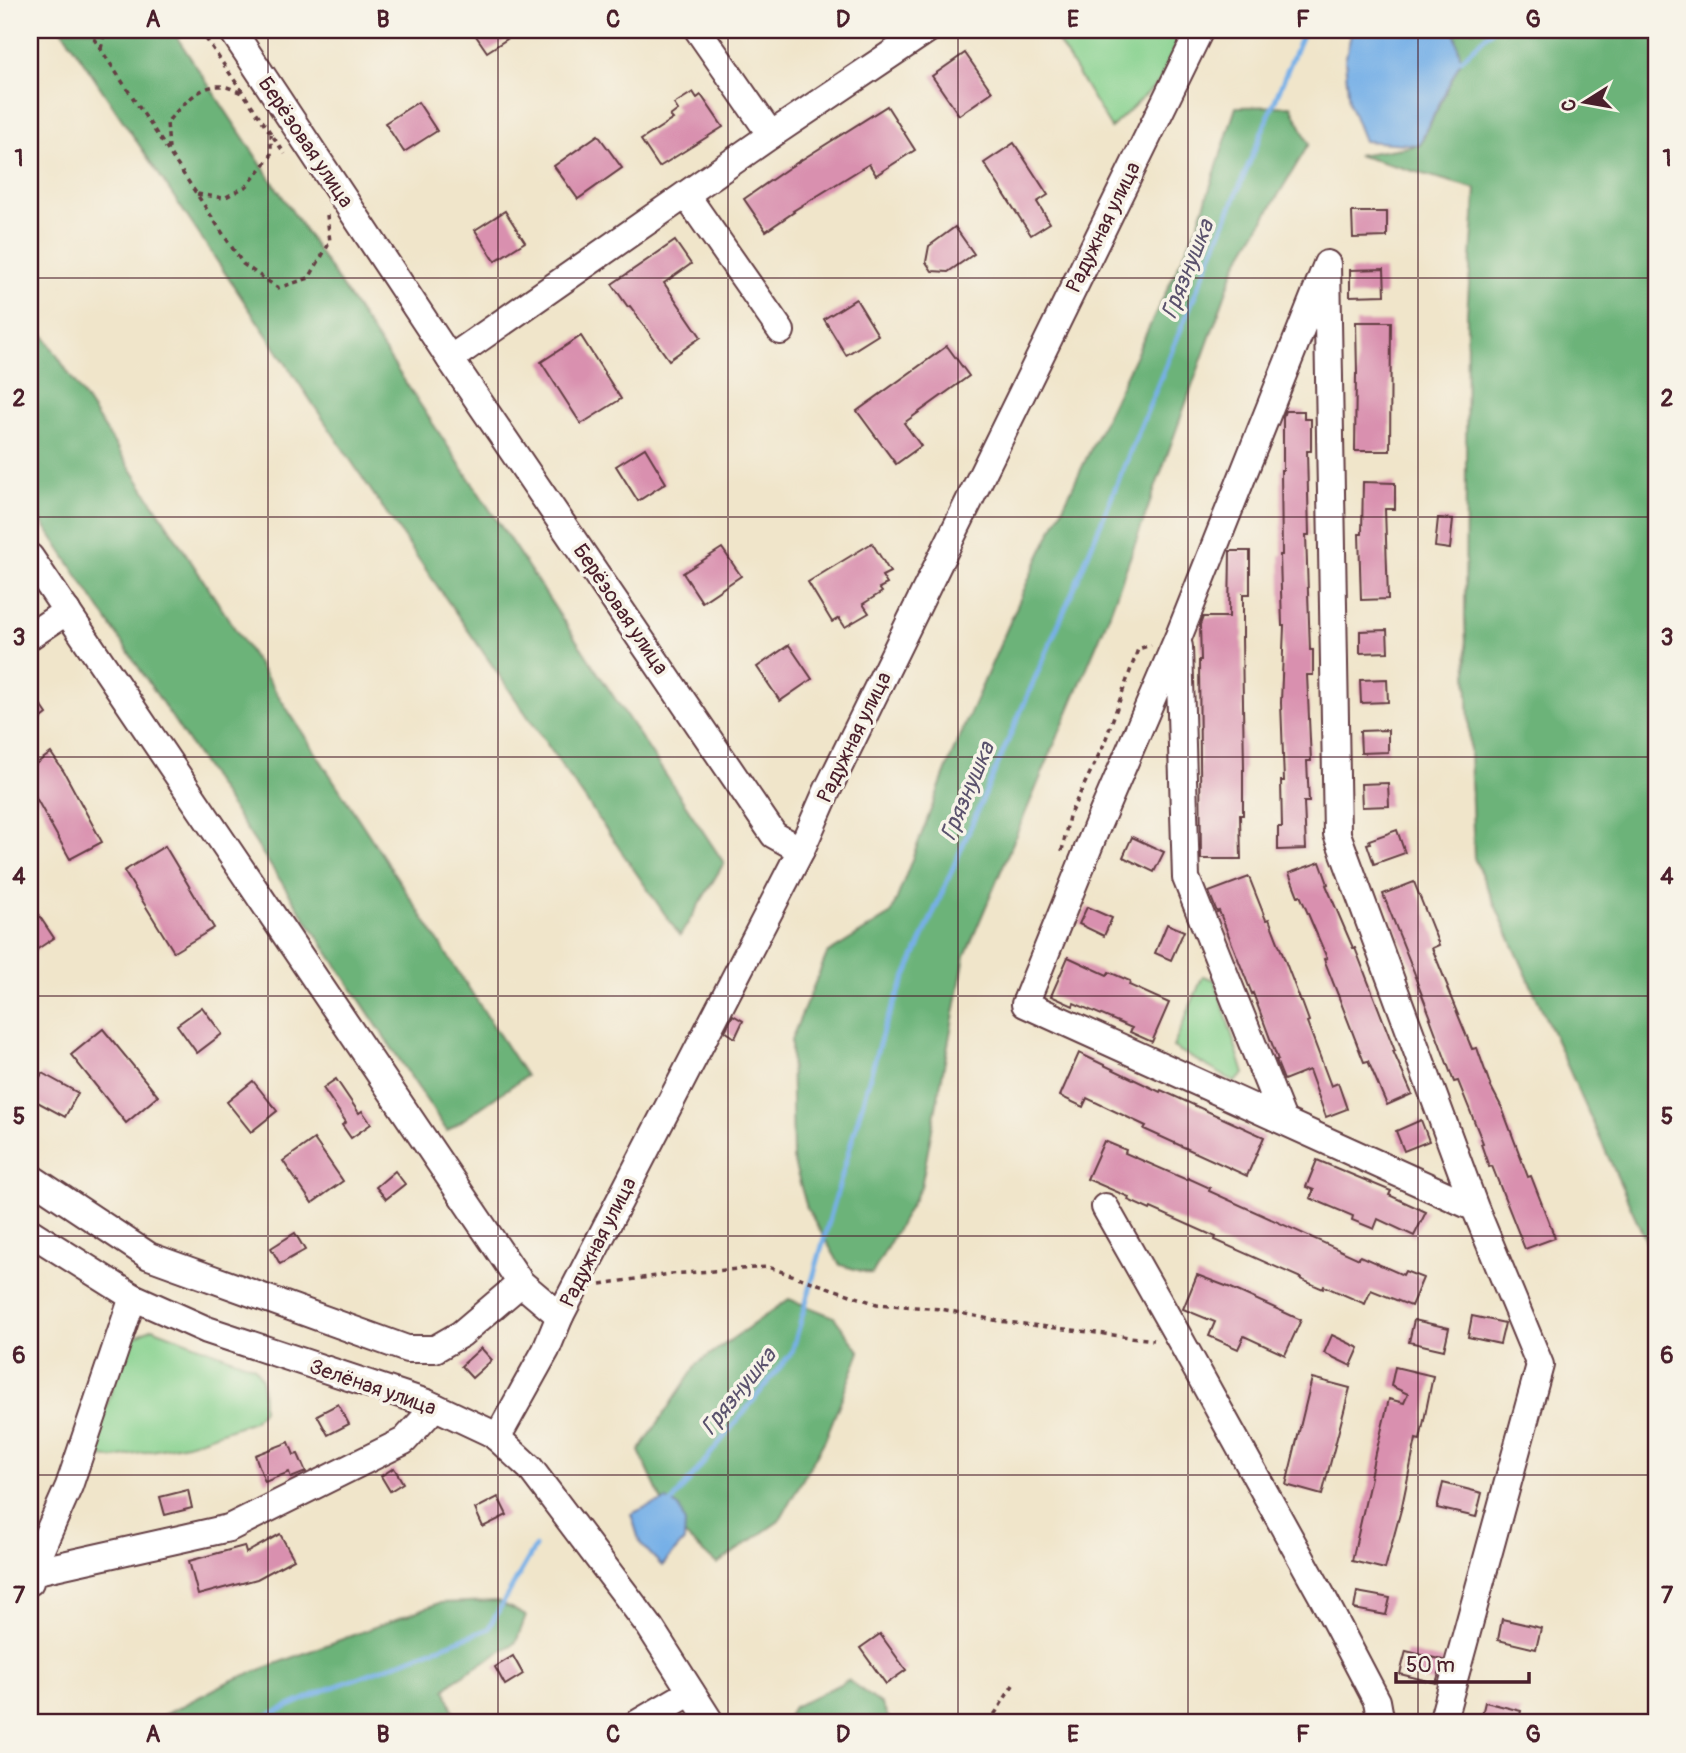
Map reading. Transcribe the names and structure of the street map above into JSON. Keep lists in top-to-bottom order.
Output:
{
  "streets": {
    "street": ["Берёзовая улица", "Радужная улица", "Зелёная улица"]
  },
  "crossings": [
    ["Берёзовая улица", "Радужная улица"],
    ["Радужная улица", "Зелёная улица"]
  ],
  "water": ["Грязнушка"],
  "scale_bar": "50 m",
  "north": "left",
  "grid": {
    "columns": [
      "A",
      "B",
      "C",
      "D",
      "E",
      "F",
      "G"
    ],
    "rows": [
      "1",
      "2",
      "3",
      "4",
      "5",
      "6",
      "7"
    ]
  }
}
